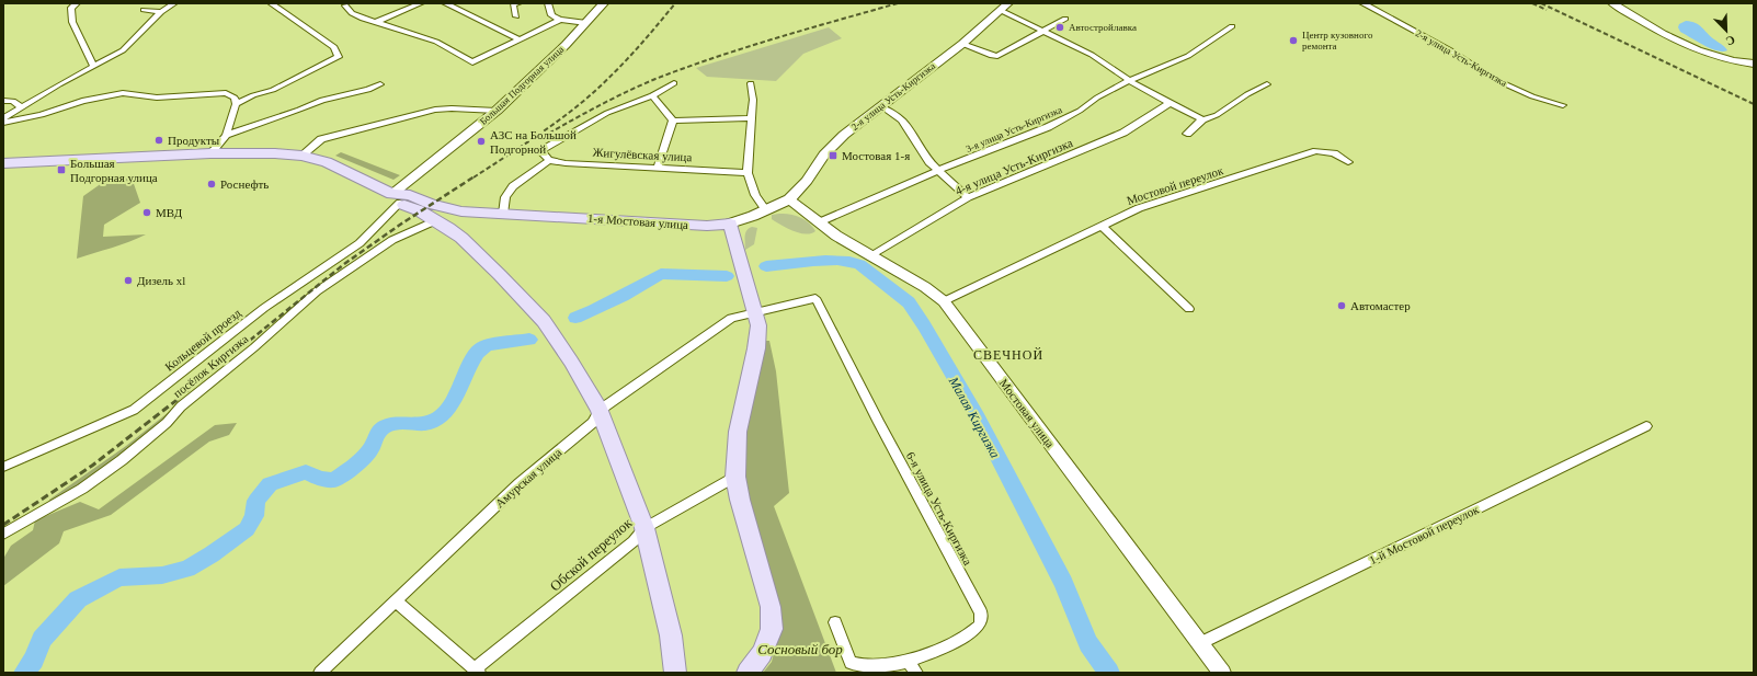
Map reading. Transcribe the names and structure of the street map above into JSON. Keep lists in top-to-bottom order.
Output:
{
  "streets": {
    "main road": ["2-я улица Усть-Киргизка", "Большая Подгорная улица", "1-я Мостовая улица"],
    "street": [
      "3-я улица Усть-Киргизка",
      "Жигулёвская улица",
      "4-я улица Усть-Киргизка",
      "Мостовой переулок",
      "Кольцевой проезд",
      "посёлок Киргизка",
      "Мостовая улица",
      "Амурская улица",
      "6-я улица Усть-Киргизка",
      "1-й Мостовой переулок",
      "Обской переулок"
    ]
  },
  "crossings": [
    ["2-я улица Усть-Киргизка", "1-я Мостовая улица"],
    ["2-я улица Усть-Киргизка", "Мостовая улица"],
    ["Большая Подгорная улица", "1-я Мостовая улица"],
    ["Большая Подгорная улица", "Кольцевой проезд"],
    ["3-я улица Усть-Киргизка", "Мостовая улица"],
    ["4-я улица Усть-Киргизка", "Мостовая улица"],
    ["Мостовой переулок", "Мостовая улица"],
    ["1-я Мостовая улица", "Кольцевой проезд"],
    ["1-я Мостовая улица", "Мостовая улица"],
    ["Мостовая улица", "1-й Мостовой переулок"],
    ["Амурская улица", "6-я улица Усть-Киргизка"]
  ],
  "districts": ["СВЕЧНОЙ"],
  "water": ["Малая Киргизка"],
  "parks": ["Сосновый бор"],
  "places": {
    "other": [
      "Автостройлавка",
      "Центр кузовного ремонта",
      "Продукты",
      "АЗС на Большой Подгорной",
      "Роснефть",
      "МВД",
      "Дизель xl",
      "Автомастер"
    ],
    "transit": ["Мостовая 1-я", "Большая Подгорная улица"]
  },
  "north": "bottom right"
}
